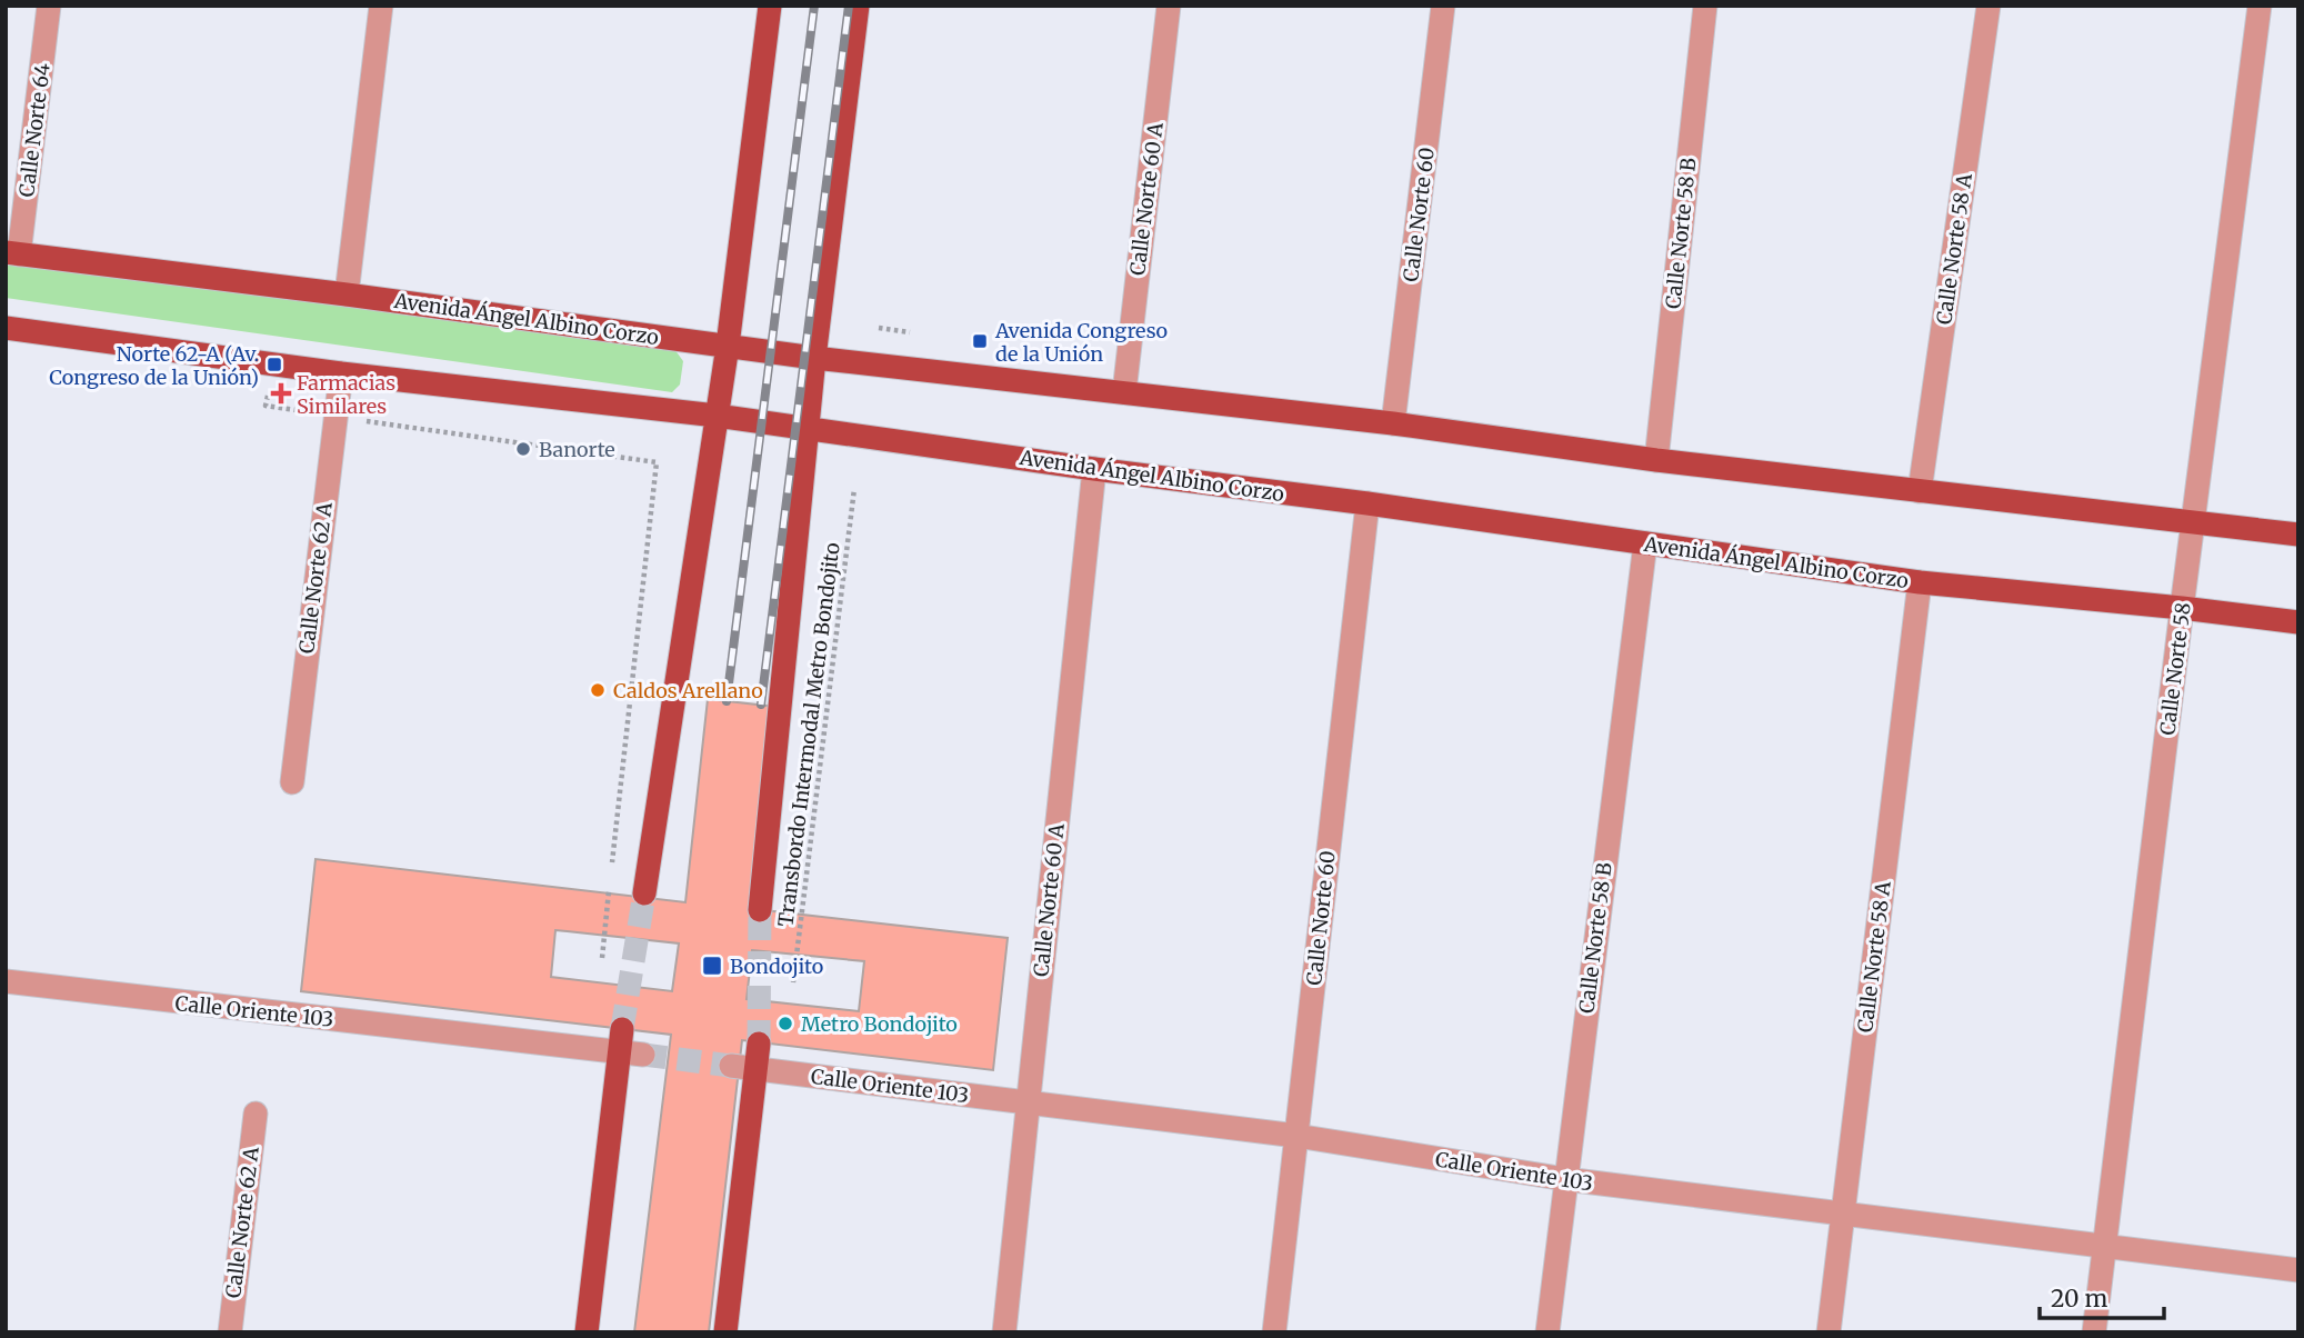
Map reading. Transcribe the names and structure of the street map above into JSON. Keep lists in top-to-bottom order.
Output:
{
  "streets": {
    "main road": ["Avenida Ángel Albino Corzo"],
    "street": [
      "Calle Norte 64",
      "Calle Norte 60 A",
      "Calle Norte 60",
      "Calle Norte 58 B",
      "Calle Norte 58 A",
      "Calle Norte 62 A",
      "Calle Norte 58",
      "Calle Oriente 103"
    ],
    "path": ["Transbordo Intermodal Metro Bondojito"]
  },
  "crossings": [
    ["Calle Norte 64", "Avenida Ángel Albino Corzo"],
    ["Calle Norte 60 A", "Avenida Ángel Albino Corzo"],
    ["Calle Norte 60 A", "Calle Oriente 103"],
    ["Calle Norte 60", "Avenida Ángel Albino Corzo"],
    ["Calle Norte 60", "Calle Oriente 103"],
    ["Calle Norte 58 B", "Avenida Ángel Albino Corzo"],
    ["Calle Norte 58 B", "Calle Oriente 103"],
    ["Calle Norte 58 A", "Avenida Ángel Albino Corzo"],
    ["Calle Norte 58 A", "Calle Oriente 103"],
    ["Avenida Ángel Albino Corzo", "Calle Norte 62 A"],
    ["Avenida Ángel Albino Corzo", "Calle Norte 58"],
    ["Calle Norte 58", "Calle Oriente 103"]
  ],
  "places": {
    "transit": ["Avenida Congreso de la Unión", "Norte 62-A (Av. Congreso de la Unión)", "Bondojito"],
    "health": ["Farmacias Similares"],
    "other": ["Banorte", "Caldos Arellano", "Metro Bondojito"]
  },
  "scale_bar": "20 m"
}
